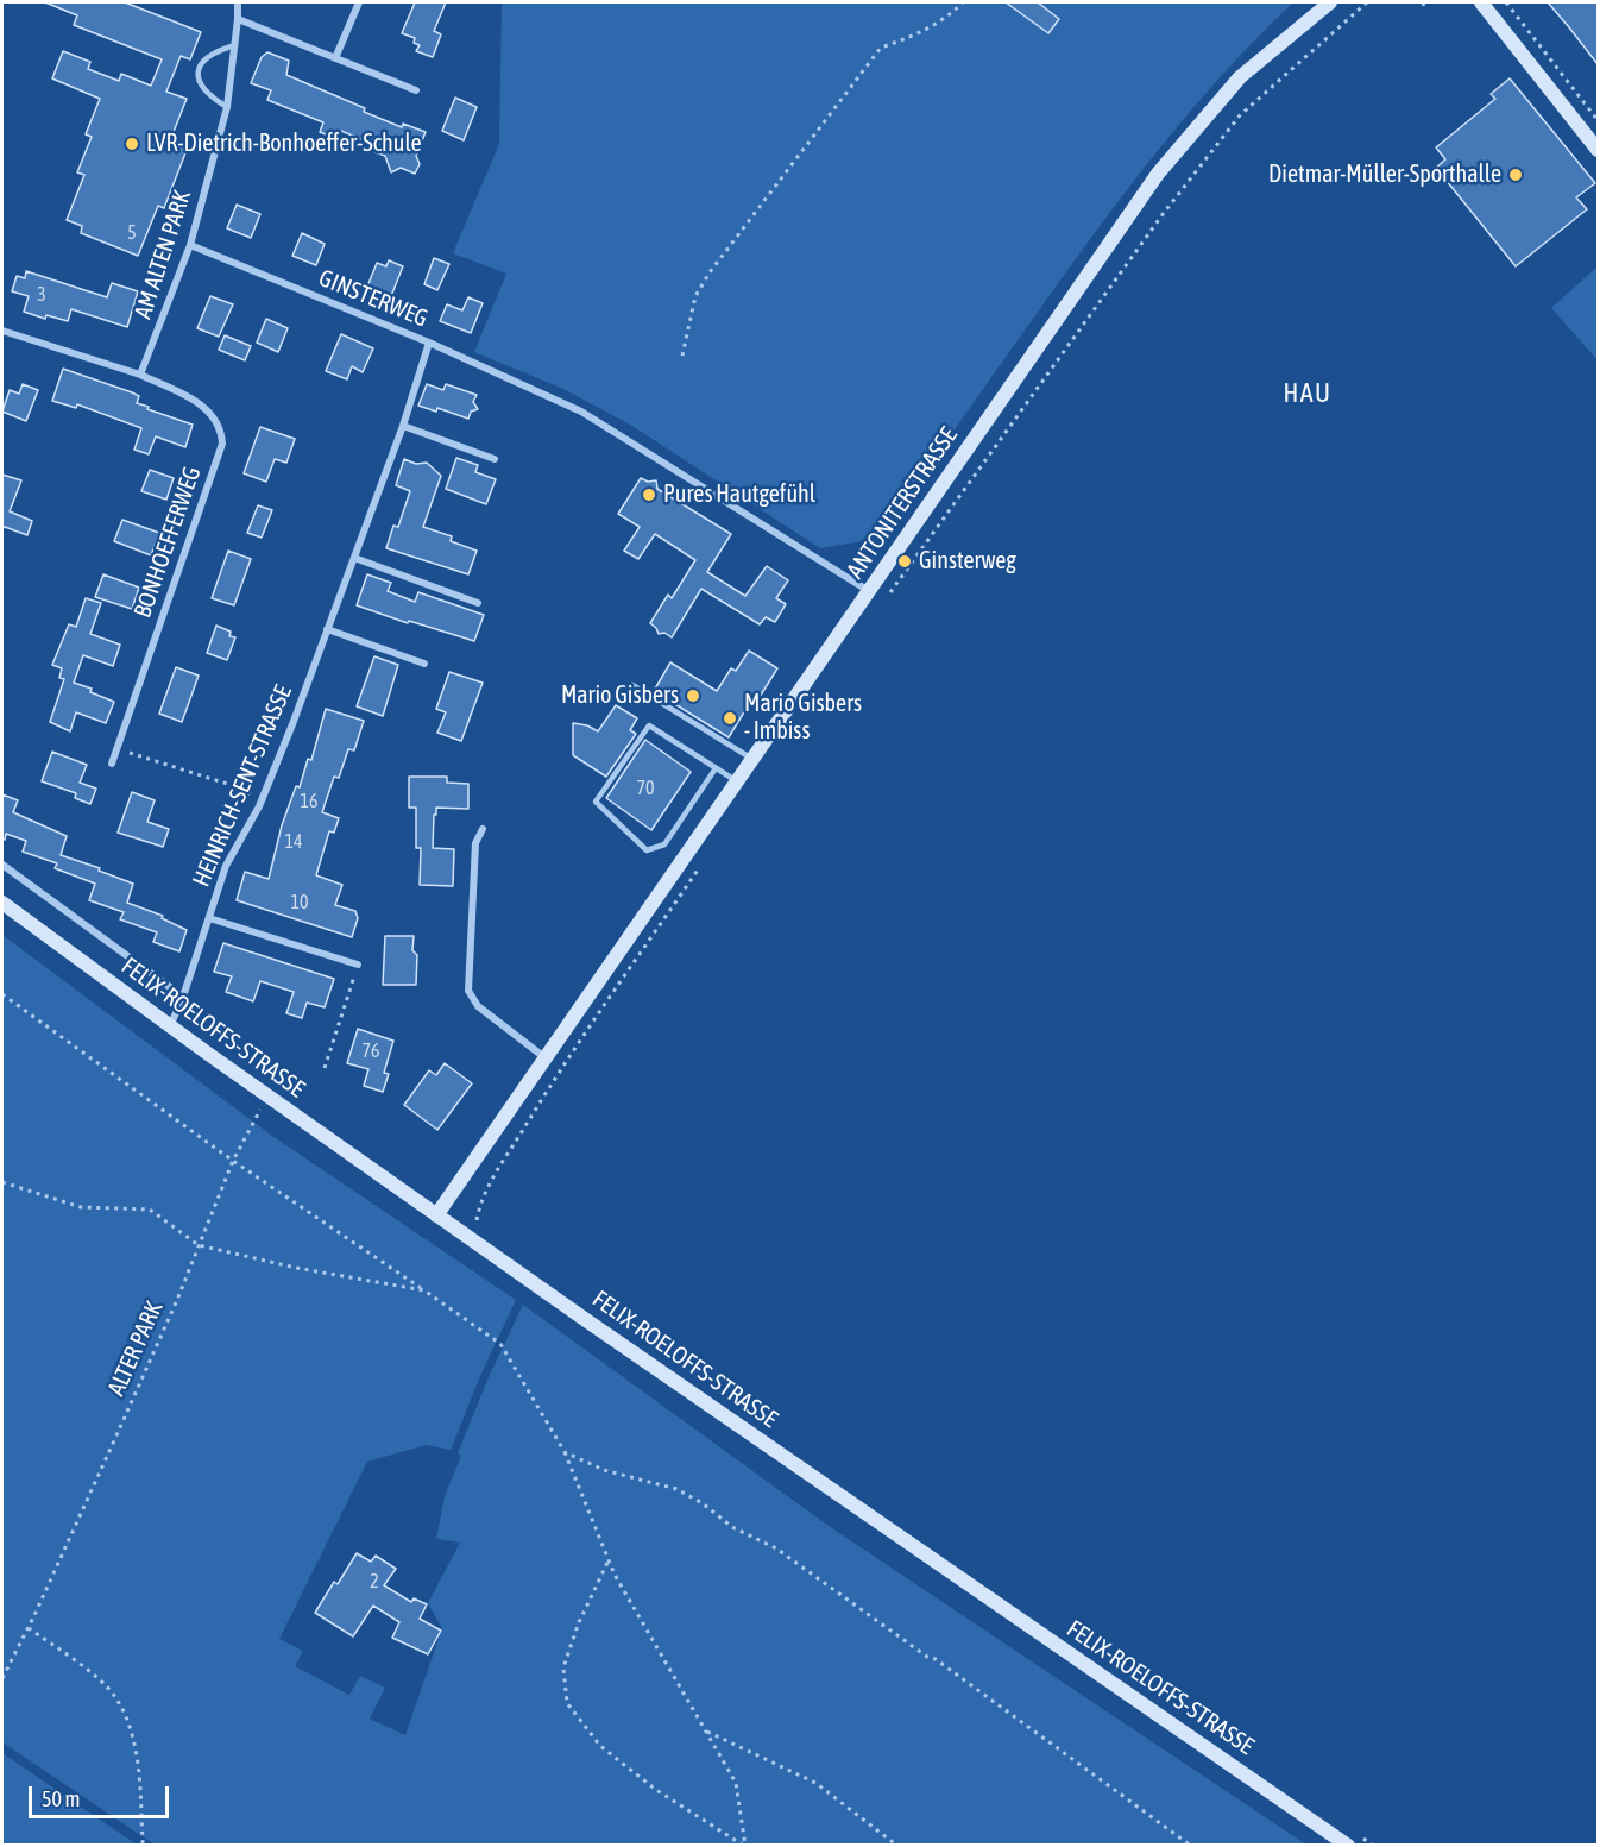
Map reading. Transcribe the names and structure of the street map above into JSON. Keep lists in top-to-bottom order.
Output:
{
  "streets": {
    "street": [
      "AM ALTEN PARK",
      "GINSTERWEG",
      "ANTONITERSTRASSE",
      "BONHOEFFERWEG",
      "HEINRICH-SENT-STRASSE",
      "FELIX-ROELOFFS-STRASSE"
    ],
    "path": ["ALTER PARK"]
  },
  "crossings": [
    ["AM ALTEN PARK", "GINSTERWEG"],
    ["AM ALTEN PARK", "BONHOEFFERWEG"],
    ["GINSTERWEG", "ANTONITERSTRASSE"],
    ["GINSTERWEG", "HEINRICH-SENT-STRASSE"],
    ["ANTONITERSTRASSE", "FELIX-ROELOFFS-STRASSE"],
    ["HEINRICH-SENT-STRASSE", "FELIX-ROELOFFS-STRASSE"],
    ["FELIX-ROELOFFS-STRASSE", "ALTER PARK"]
  ],
  "districts": ["HAU"],
  "places": [
    "LVR-Dietrich-Bonhoeffer-Schule",
    "Dietmar-Müller-Sporthalle",
    "Pures Hautgefühl",
    "Ginsterweg",
    "Mario Gisbers",
    "Mario Gisbers - Imbiss"
  ],
  "house_numbers": [
    "5",
    "3",
    "70",
    "16",
    "14",
    "10",
    "76",
    "2"
  ],
  "scale_bar": "50 m"
}
